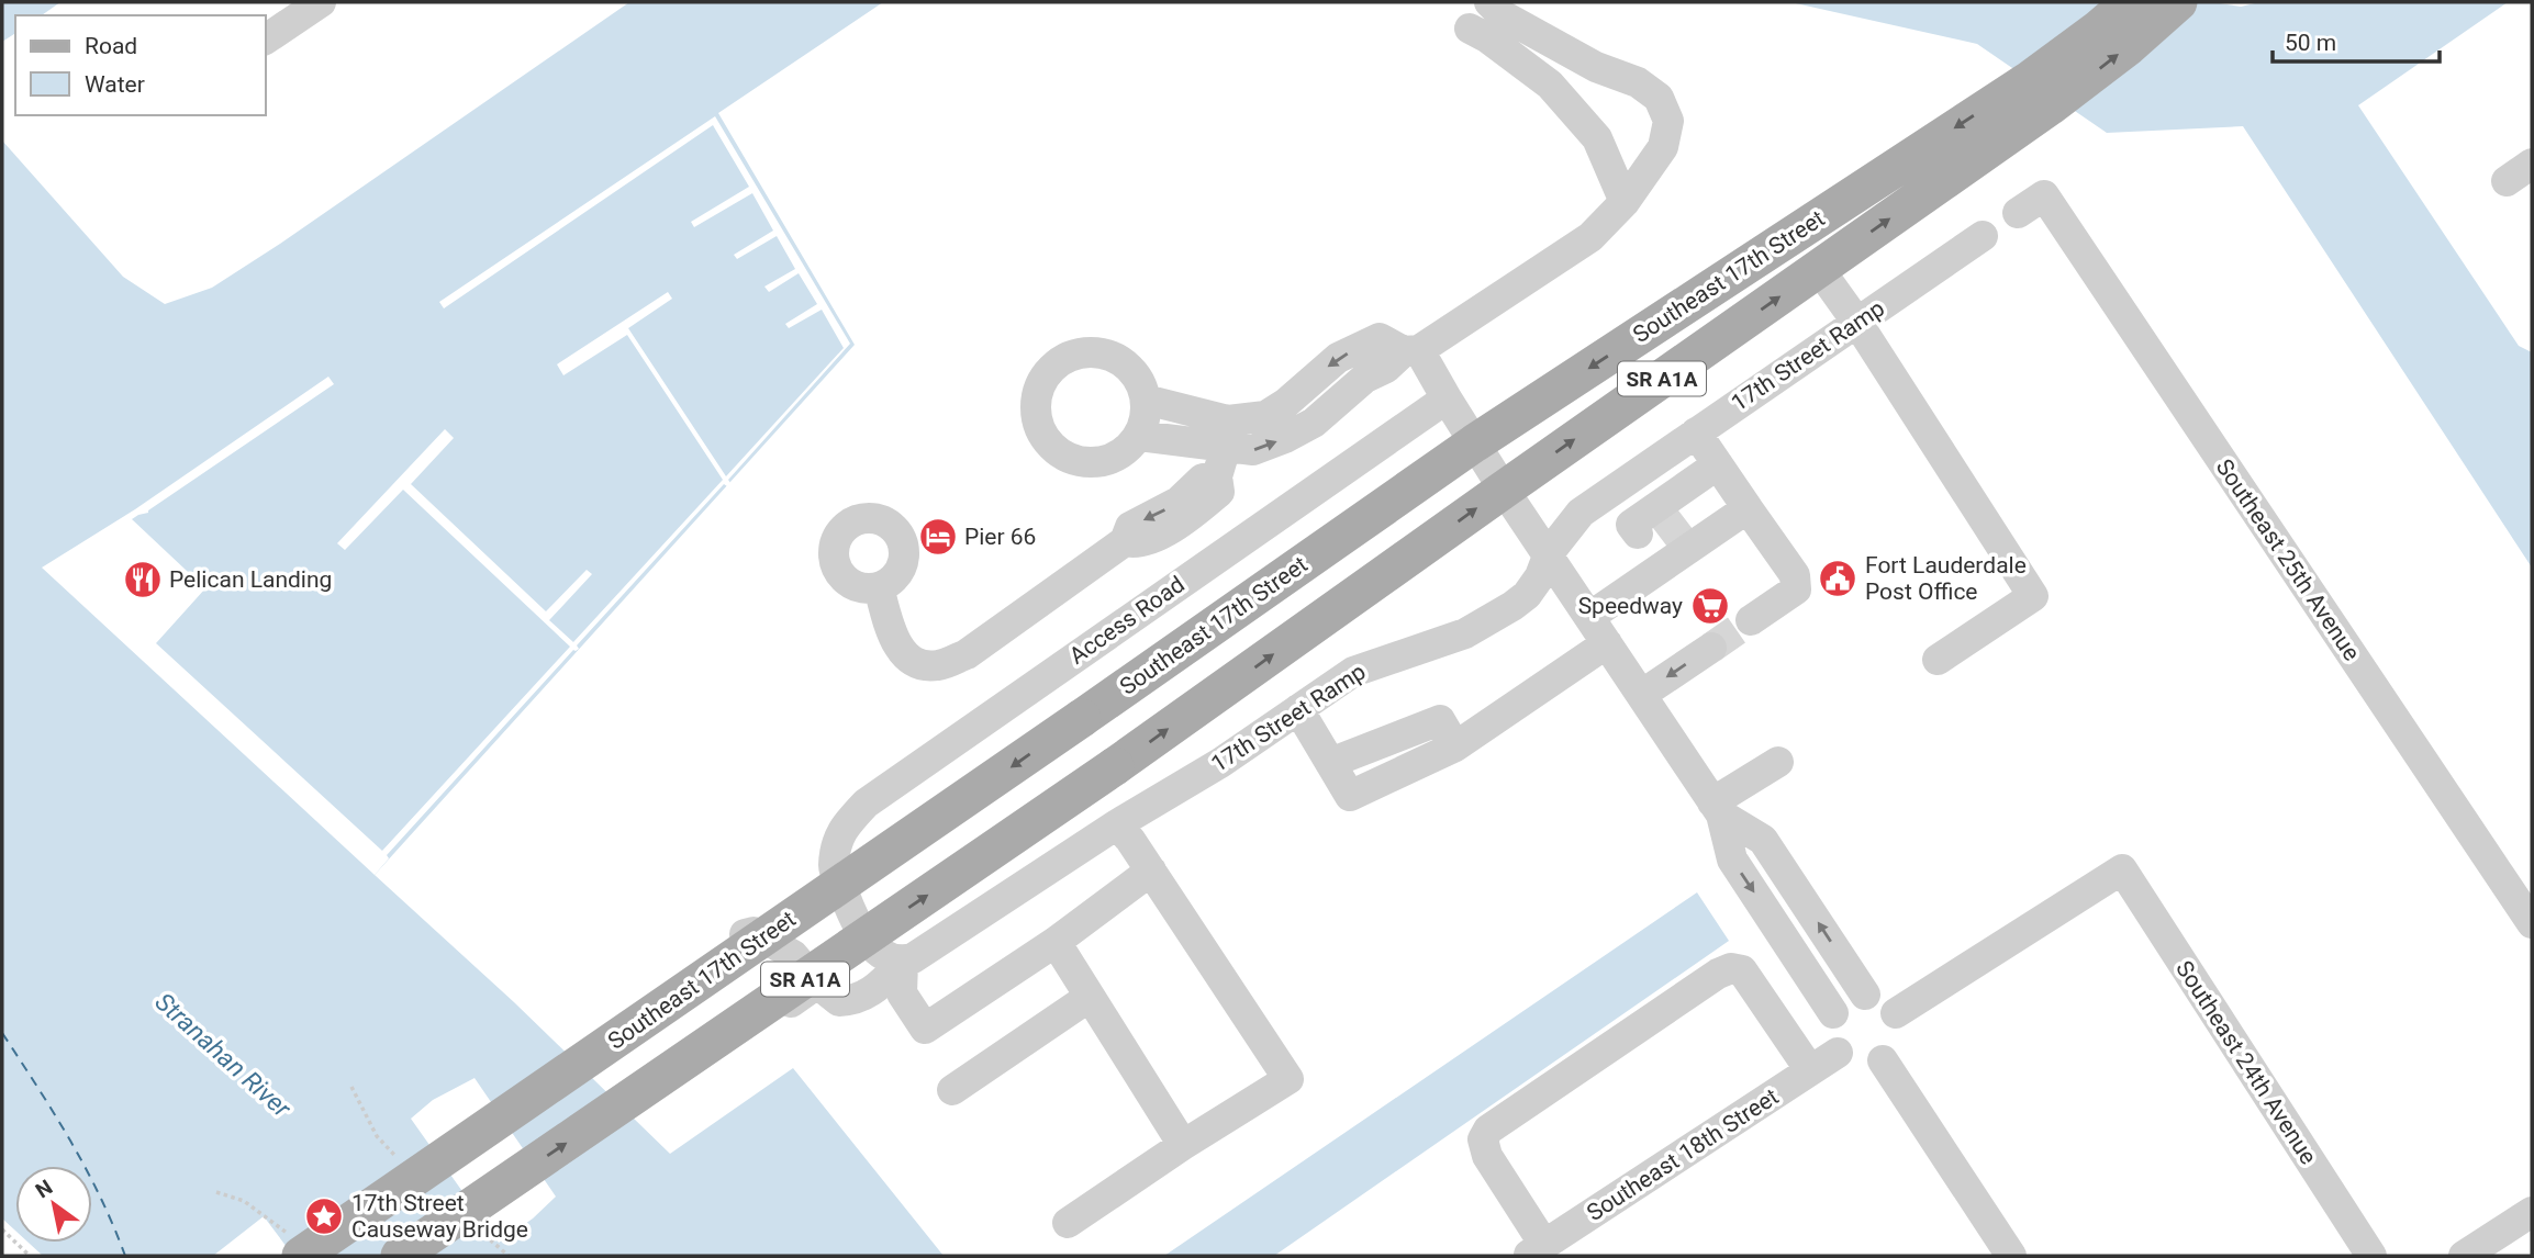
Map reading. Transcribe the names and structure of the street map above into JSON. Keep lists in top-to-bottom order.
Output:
{
  "streets": {
    "main road": ["Southeast 17th Street", "SR A1A"],
    "street": [
      "17th Street Ramp",
      "Southeast 25th Avenue",
      "Access Road",
      "Southeast 24th Avenue",
      "Southeast 18th Street"
    ]
  },
  "crossings": [
    ["17th Street Ramp", "Access Road"],
    ["Southeast 24th Avenue", "Southeast 18th Street"]
  ],
  "water": ["Stranahan River"],
  "places": {
    "hotel": ["Pier 66"],
    "public building": ["Fort Lauderdale Post Office"],
    "restaurant": ["Pelican Landing"],
    "supermarket": ["Speedway"],
    "place": ["17th Street Causeway Bridge"]
  },
  "legend": ["Road", "Water"],
  "scale_bar": "50 m",
  "north": "top left"
}
